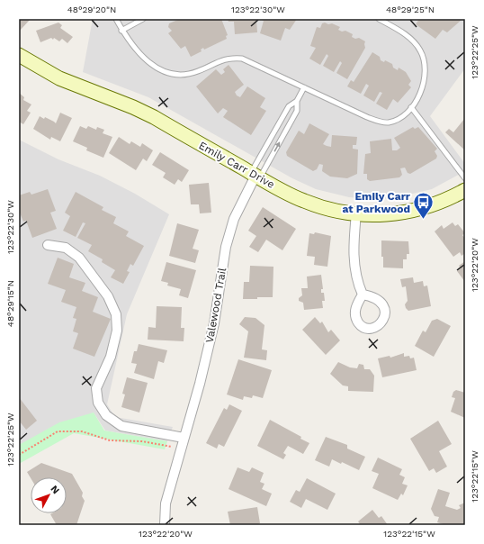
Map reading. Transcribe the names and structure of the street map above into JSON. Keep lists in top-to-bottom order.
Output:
{
  "streets": {
    "street": ["Emily Carr Drive", "Valewood Trail"]
  },
  "crossings": [
    ["Emily Carr Drive", "Valewood Trail"]
  ],
  "places": {
    "bus stop": ["Emily Carr at Parkwood"]
  },
  "north": "top right",
  "coordinates": [
    "48°29'20\"N",
    "123°22'30\"W",
    "48°29'25\"N",
    "123°22'25\"W",
    "123°22'20\"W",
    "48°29'15\"N",
    "123°22'15\"W"
  ]
}
